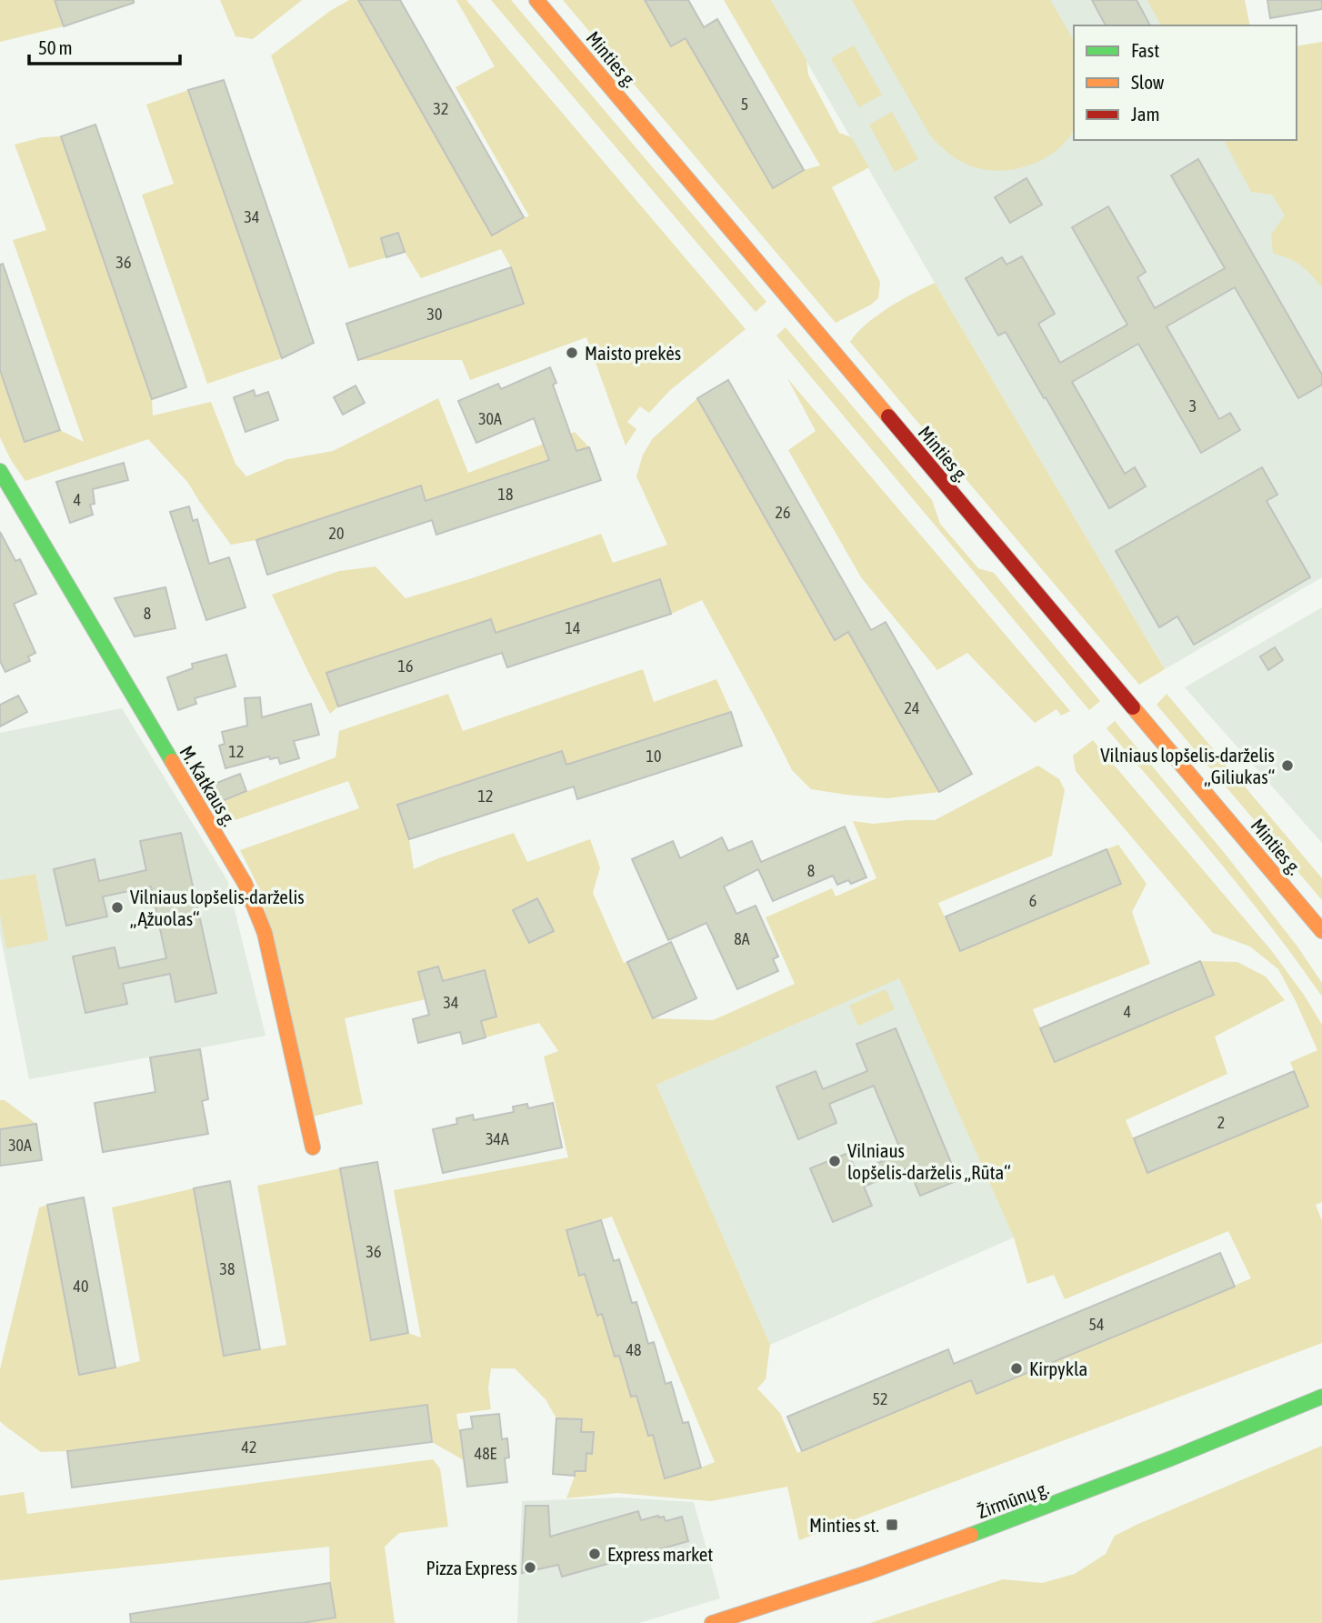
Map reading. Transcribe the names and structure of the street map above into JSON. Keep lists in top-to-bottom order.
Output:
{
  "streets": {
    "main road": ["Minties g.", "M. Katkaus g.", "Žirmūnų g."]
  },
  "places": {
    "other": [
      "Maisto prekės",
      "Vilniaus lopšelis-darželis „Giliukas“",
      "Vilniaus lopšelis-darželis „Ąžuolas“",
      "Vilniaus lopšelis-darželis „Rūta“",
      "Kirpykla",
      "Express market",
      "Pizza Express"
    ],
    "transit": ["Minties st."]
  },
  "house_numbers": [
    "5",
    "32",
    "34",
    "36",
    "30",
    "3",
    "30A",
    "18",
    "4",
    "26",
    "20",
    "8",
    "14",
    "16",
    "24",
    "12",
    "10",
    "12",
    "8",
    "6",
    "8A",
    "34",
    "4",
    "2",
    "34A",
    "30A",
    "36",
    "38",
    "40",
    "54",
    "48",
    "52",
    "42",
    "48E"
  ],
  "legend": ["Fast", "Slow", "Jam"],
  "scale_bar": "50 m"
}
